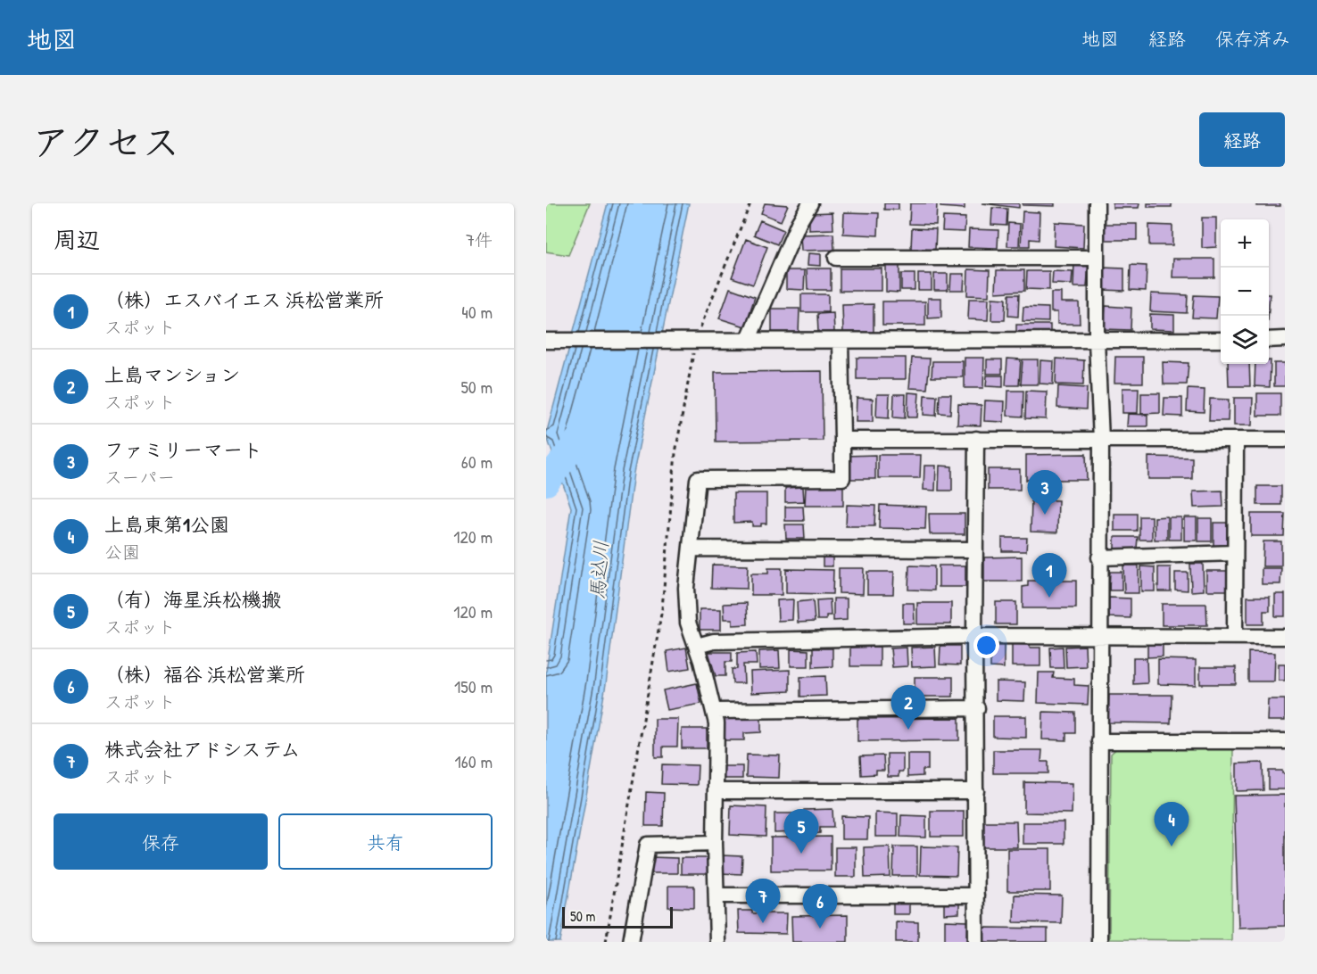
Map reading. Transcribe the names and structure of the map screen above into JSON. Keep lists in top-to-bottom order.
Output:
{
  "water": ["馬込川"],
  "scale_bar": "50 m",
  "page": {
    "header": "地図",
    "nav": ["地図", "経路", "保存済み"],
    "title": "アクセス",
    "buttons": [
      "経路",
      ["保存", "共有"]
    ],
    "heading": ["周辺", "7件"],
    "map_buttons": ["+", "−"],
    "list": [
      {
        "mark": "1",
        "name": "（株）エスバイエス 浜松営業所",
        "note": "スポット",
        "value": "40 m"
      },
      {
        "mark": "2",
        "name": "上島マンション",
        "note": "スポット",
        "value": "50 m"
      },
      {
        "mark": "3",
        "name": "ファミリーマート",
        "note": "スーパー",
        "value": "60 m"
      },
      {
        "mark": "4",
        "name": "上島東第1公園",
        "note": "公園",
        "value": "120 m"
      },
      {
        "mark": "5",
        "name": "（有）海星浜松機搬",
        "note": "スポット",
        "value": "120 m"
      },
      {
        "mark": "6",
        "name": "（株）福谷 浜松営業所",
        "note": "スポット",
        "value": "150 m"
      },
      {
        "mark": "7",
        "name": "株式会社アドシステム",
        "note": "スポット",
        "value": "160 m"
      }
    ],
    "pins": [
      "3",
      "1",
      "2",
      "4",
      "5",
      "7",
      "6"
    ],
    "scale": "50 m"
  }
}
